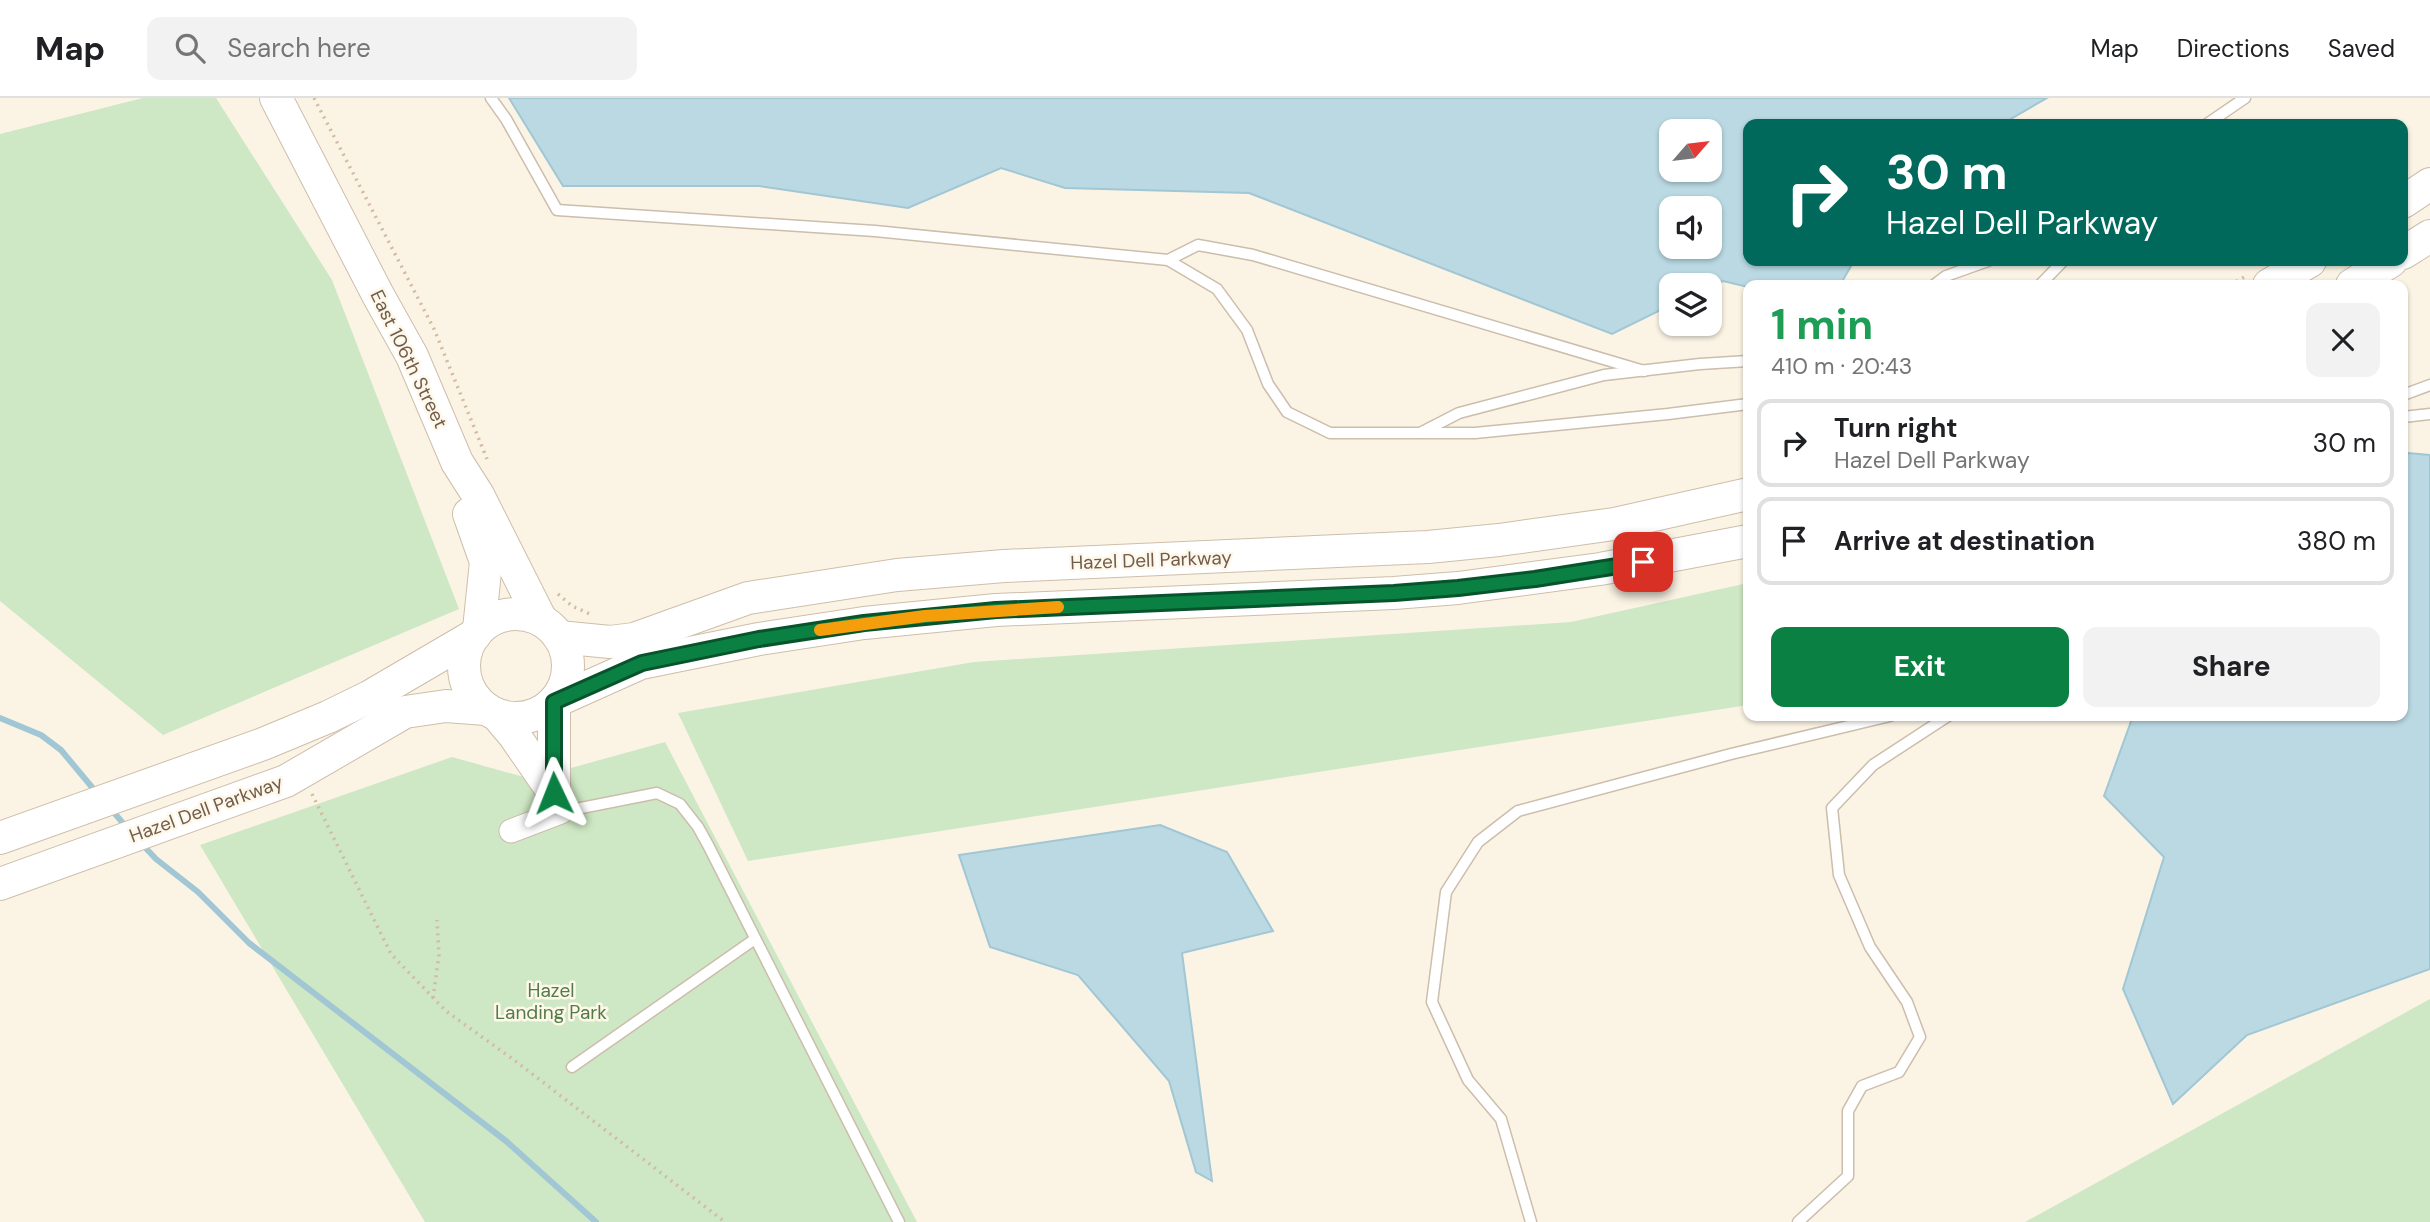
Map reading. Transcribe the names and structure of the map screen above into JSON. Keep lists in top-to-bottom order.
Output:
{
  "streets": {
    "main road": ["East 106th Street", "Hazel Dell Parkway"]
  },
  "crossings": [
    ["East 106th Street", "Hazel Dell Parkway"]
  ],
  "parks": ["Hazel Landing Park"],
  "north": "top right",
  "page": {
    "header": "Map",
    "search": "Search here",
    "nav": ["Map", "Directions", "Saved"],
    "turn": ["30 m", "Hazel Dell Parkway"],
    "heading": ["1 min", "410 m · 20:43"],
    "list": [
      {
        "name": "Turn right",
        "note": "Hazel Dell Parkway",
        "value": "30 m"
      },
      {
        "name": "Arrive at destination",
        "value": "380 m"
      }
    ],
    "buttons": ["Exit", "Share"]
  }
}
